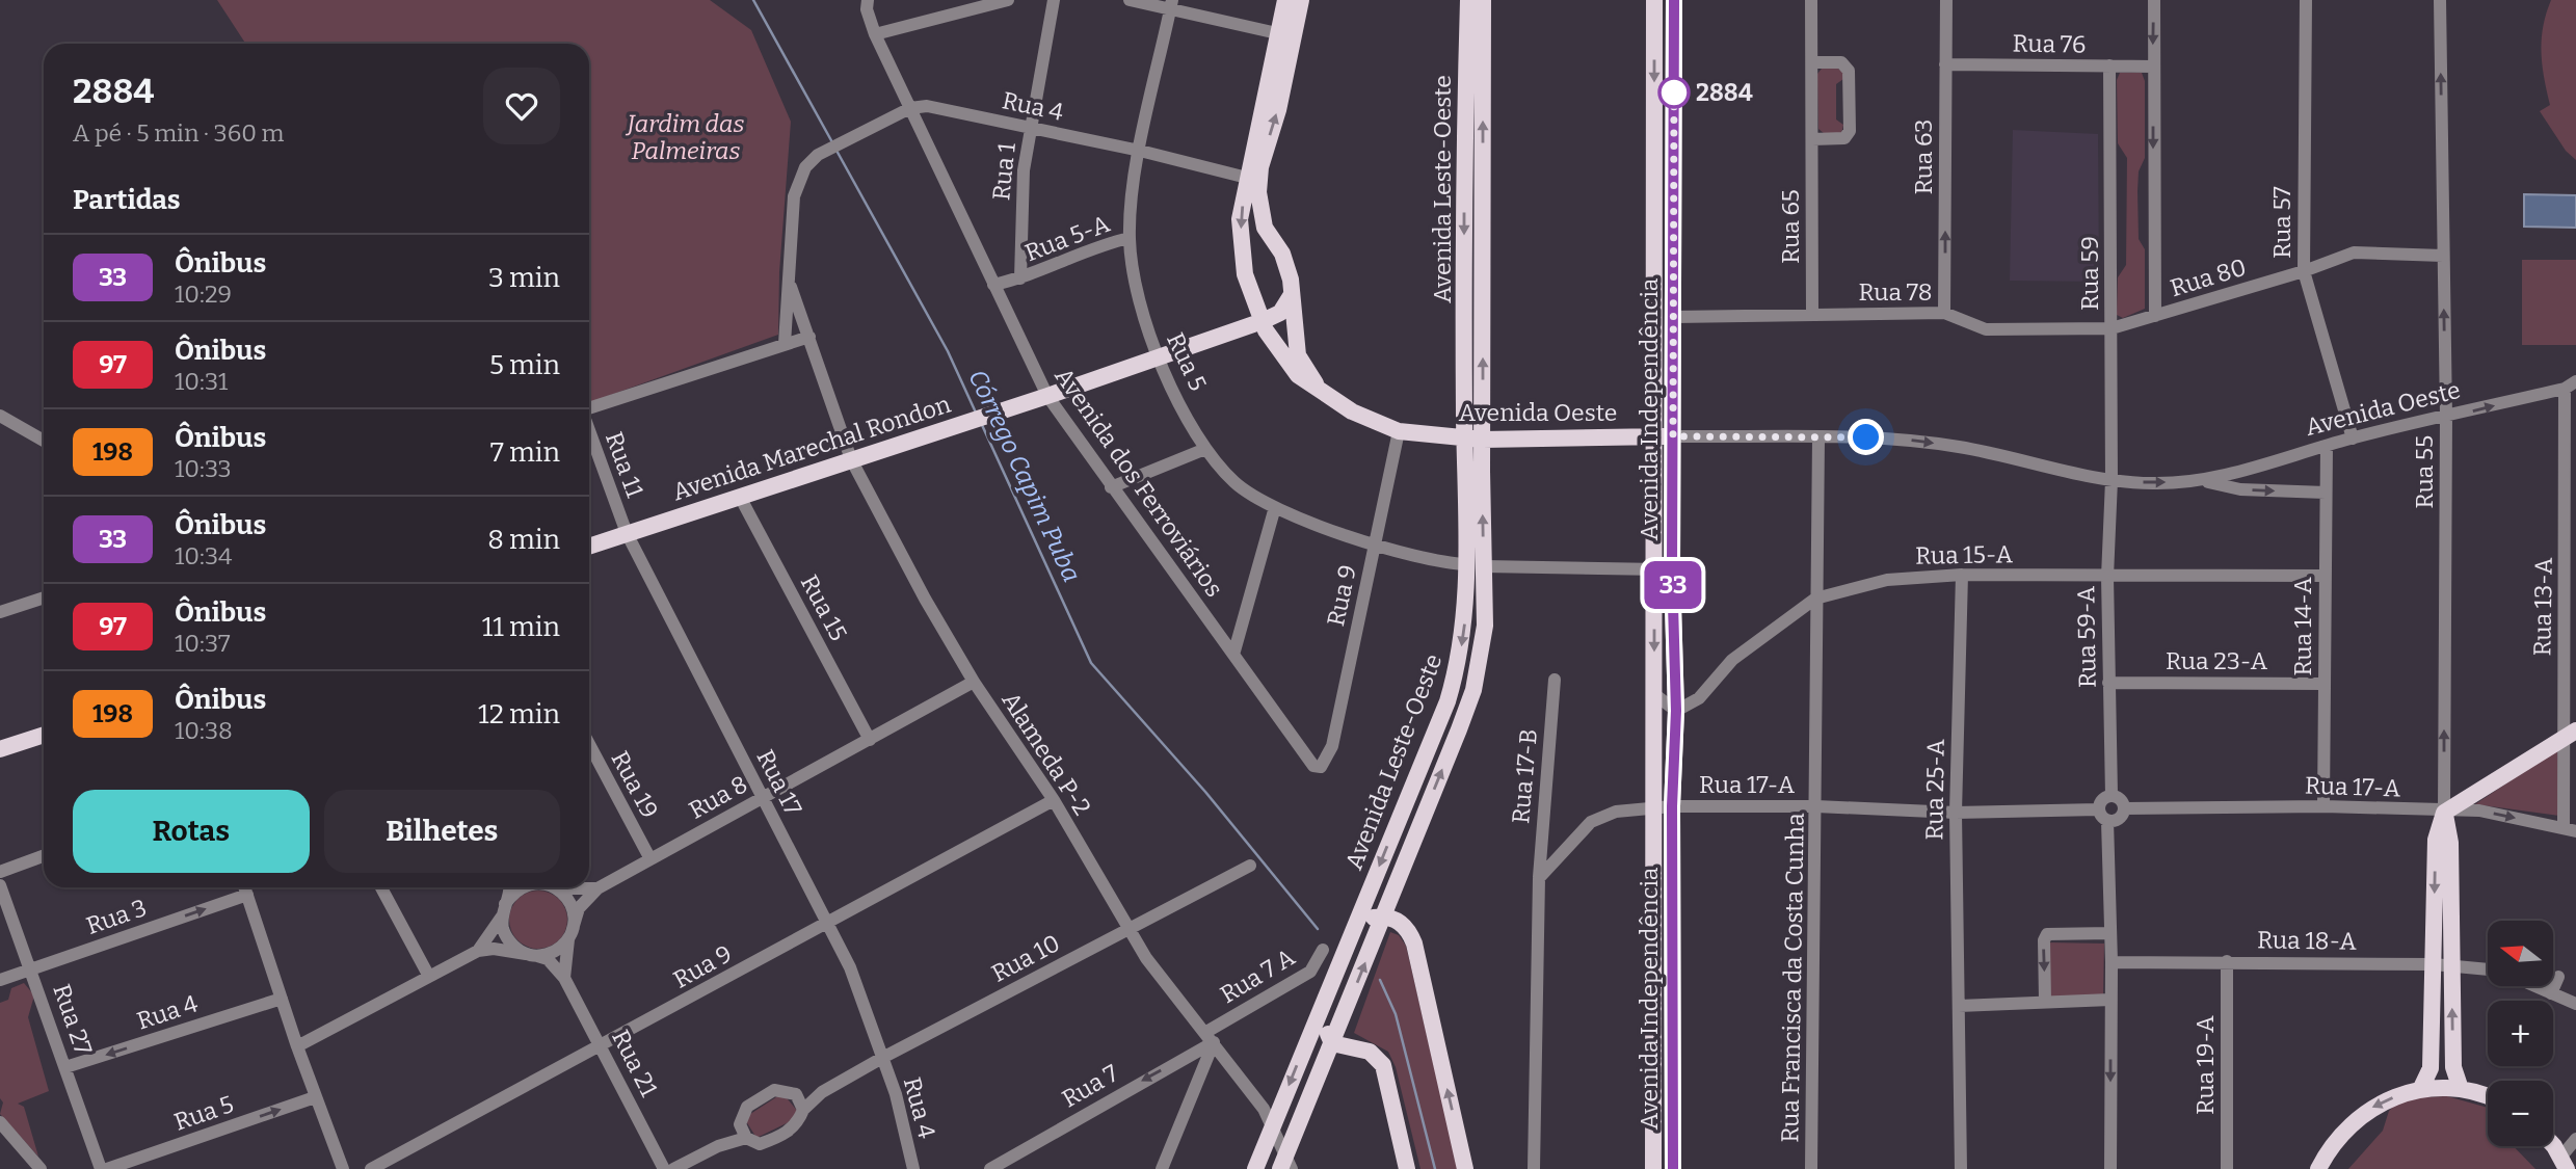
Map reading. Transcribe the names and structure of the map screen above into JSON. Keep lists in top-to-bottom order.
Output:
{
  "streets": {
    "main road": [
      "Avenida Leste-Oeste",
      "Avenida Oeste",
      "Avenida Independência",
      "Avenida Marechal Rondon"
    ],
    "street": [
      "Rua 76",
      "Rua 4",
      "Rua 63",
      "Rua 1",
      "Rua 57",
      "Rua 65",
      "Rua 5-A",
      "Rua 59",
      "Rua 80",
      "Rua 78",
      "Rua 5",
      "Rua 11",
      "Rua 55",
      "Avenida dos Ferroviários",
      "Rua 15-A",
      "Rua 9",
      "Rua 13-A",
      "Rua 15",
      "Rua 14-A",
      "Rua 59-A",
      "Rua 23-A",
      "Alameda P-2",
      "Rua 17-B",
      "Rua 17",
      "Rua 19",
      "Rua 17-A",
      "Rua 25-A",
      "Rua 8",
      "Rua 3",
      "Rua 18-A",
      "Rua 10",
      "Rua 7 A",
      "Rua Francisca da Costa Cunha",
      "Rua 27",
      "Rua 21",
      "Rua 19-A",
      "Rua 7"
    ]
  },
  "crossings": [
    ["Rua 76", "Rua 63"],
    ["Rua 76", "Rua 59"],
    ["Rua 4", "Rua 1"],
    ["Rua 4", "Rua 5"],
    ["Rua 4", "Avenida Oeste"],
    ["Rua 4", "Avenida dos Ferroviários"],
    ["Rua 4", "Alameda P-2"],
    ["Rua 4", "Rua 17"],
    ["Rua 4", "Rua 10"],
    ["Rua 4", "Rua 27"],
    ["Rua 63", "Rua 78"],
    ["Rua 1", "Rua 5-A"],
    ["Avenida Leste-Oeste", "Rua 5"],
    ["Avenida Leste-Oeste", "Avenida Oeste"],
    ["Avenida Leste-Oeste", "Alameda P-2"],
    ["Rua 57", "Rua 80"],
    ["Rua 57", "Avenida Oeste"],
    ["Rua 65", "Rua 78"],
    ["Rua 5-A", "Rua 5"],
    ["Rua 59", "Rua 78"],
    ["Rua 59", "Avenida Oeste"],
    ["Rua 59", "Rua 59-A"],
    ["Rua 80", "Rua 78"],
    ["Rua 80", "Rua 55"],
    ["Rua 78", "Avenida Independência"],
    ["Rua 5", "Avenida Marechal Rondon"],
    ["Rua 5", "Rua 9"],
    ["Avenida Oeste", "Avenida Independência"],
    ["Avenida Oeste", "Avenida Marechal Rondon"],
    ["Avenida Oeste", "Rua 55"],
    ["Avenida Oeste", "Rua 9"],
    ["Avenida Oeste", "Rua 13-A"],
    ["Avenida Oeste", "Rua 14-A"],
    ["Avenida Oeste", "Rua 59-A"],
    ["Avenida Oeste", "Rua Francisca da Costa Cunha"],
    ["Avenida Independência", "Rua 15-A"],
    ["Avenida Independência", "Rua 17-A"],
    ["Avenida Marechal Rondon", "Rua 11"],
    ["Avenida Marechal Rondon", "Avenida dos Ferroviários"],
    ["Avenida Marechal Rondon", "Rua 15"],
    ["Avenida Marechal Rondon", "Alameda P-2"],
    ["Avenida Marechal Rondon", "Rua 17"],
    ["Rua 11", "Rua 17"],
    ["Rua 55", "Rua 17-A"],
    ["Avenida dos Ferroviários", "Rua 9"],
    ["Rua 15-A", "Rua 14-A"],
    ["Rua 15-A", "Rua 59-A"],
    ["Rua 15-A", "Rua 25-A"],
    ["Rua 15-A", "Rua Francisca da Costa Cunha"],
    ["Rua 9", "Alameda P-2"],
    ["Rua 9", "Rua 17"],
    ["Rua 9", "Rua 21"],
    ["Rua 13-A", "Rua 17-A"],
    ["Rua 15", "Rua 8"],
    ["Rua 14-A", "Rua 23-A"],
    ["Rua 14-A", "Rua 17-A"],
    ["Rua 59-A", "Rua 23-A"],
    ["Rua 59-A", "Rua 17-A"],
    ["Alameda P-2", "Rua 8"],
    ["Alameda P-2", "Rua 10"],
    ["Alameda P-2", "Rua 7 A"],
    ["Alameda P-2", "Rua 7"],
    ["Rua 17-B", "Rua 17-A"],
    ["Rua 17", "Rua 8"],
    ["Rua 17", "Rua 10"],
    ["Rua 19", "Rua 8"],
    ["Rua 17-A", "Rua 25-A"],
    ["Rua 17-A", "Rua Francisca da Costa Cunha"],
    ["Rua 3", "Rua 27"],
    ["Rua 18-A", "Rua 19-A"],
    ["Rua 7 A", "Rua 7"]
  ],
  "one_way": [
    "Rua 63",
    "Rua 55",
    "Rua 3",
    "Rua 7"
  ],
  "water": ["Córrego Capim Puba"],
  "parks": ["Jardim das Palmeiras"],
  "places": ["2884"],
  "lines": ["bus line 33"],
  "north": "left",
  "page": {
    "on_map": "33",
    "heading": [
      ["2884", "A pé · 5 min · 360 m"],
      "Partidas"
    ],
    "list": [
      {
        "mark": "33",
        "name": "Ônibus",
        "note": "10:29",
        "value": "3 min"
      },
      {
        "mark": "97",
        "name": "Ônibus",
        "note": "10:31",
        "value": "5 min"
      },
      {
        "mark": "198",
        "name": "Ônibus",
        "note": "10:33",
        "value": "7 min"
      },
      {
        "mark": "33",
        "name": "Ônibus",
        "note": "10:34",
        "value": "8 min"
      },
      {
        "mark": "97",
        "name": "Ônibus",
        "note": "10:37",
        "value": "11 min"
      },
      {
        "mark": "198",
        "name": "Ônibus",
        "note": "10:38",
        "value": "12 min"
      }
    ],
    "buttons": ["Rotas", "Bilhetes"],
    "map_buttons": ["+", "−"]
  }
}
